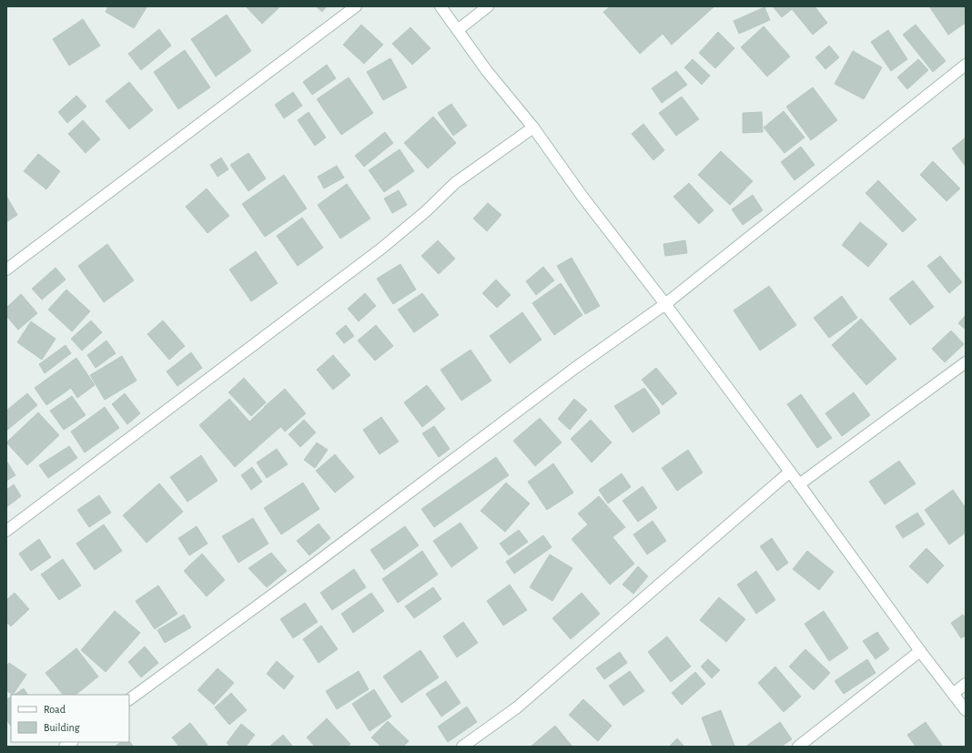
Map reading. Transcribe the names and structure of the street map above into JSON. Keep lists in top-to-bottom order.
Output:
{
  "legend": ["Road", "Building"]
}
